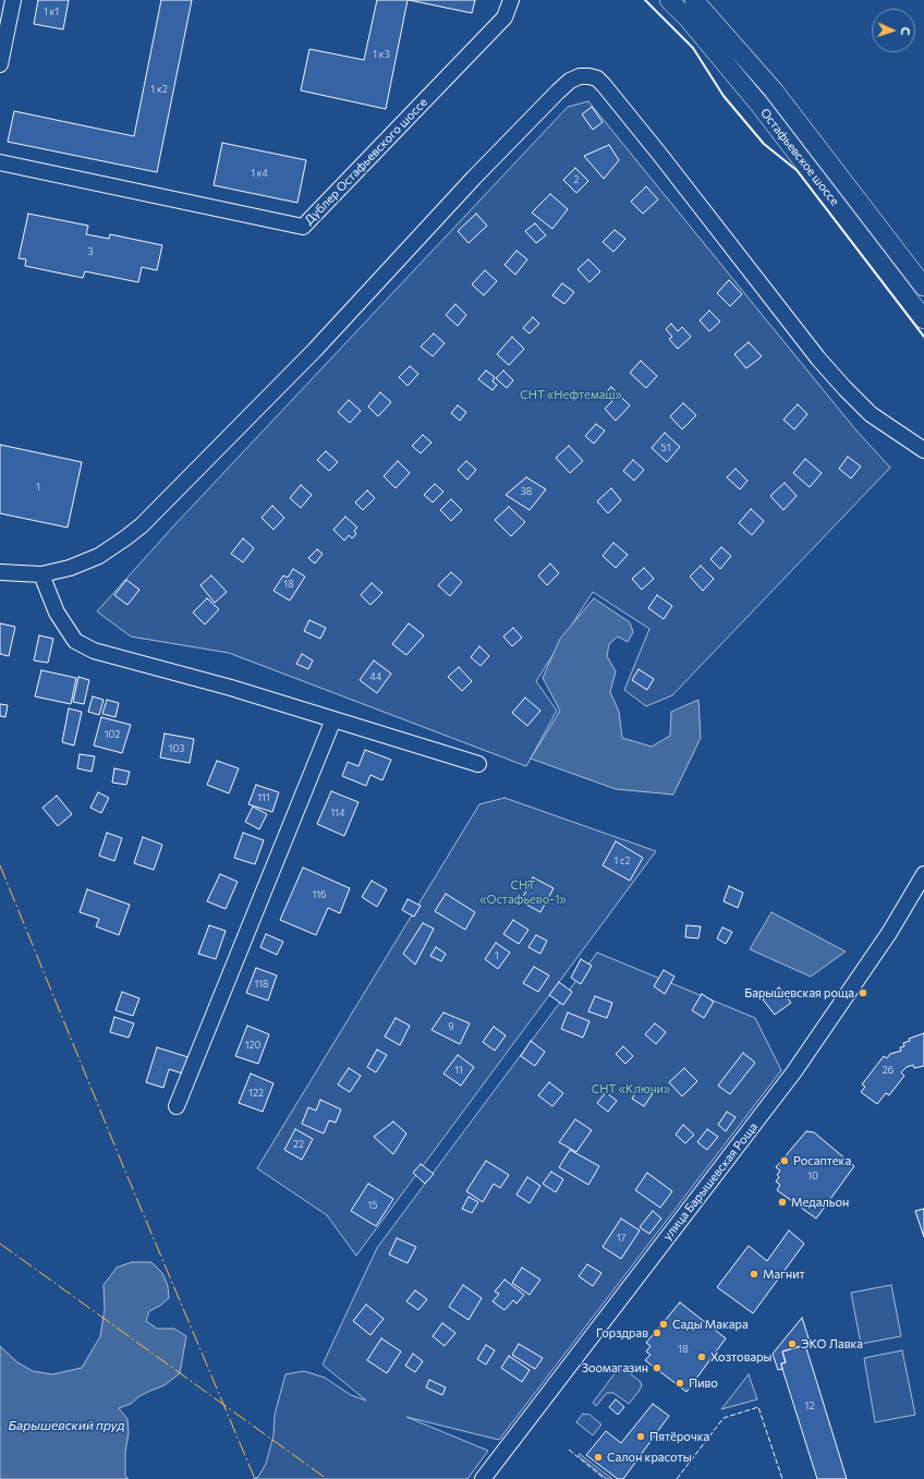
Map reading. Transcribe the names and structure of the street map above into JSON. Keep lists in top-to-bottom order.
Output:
{
  "streets": {
    "main road": ["Остафьевское шоссе"],
    "street": ["Дублер Остафьевского шоссе", "улица Барышевская Роща"]
  },
  "water": ["Барышевский пруд"],
  "parks": ["СНТ «Нефтемаш»", "СНТ «Остафьево-1»", "СНТ «Ключи»"],
  "places": [
    "Барышевская роща",
    "Росаптека",
    "Медальон",
    "Магнит",
    "Сады Макара",
    "Горздрав",
    "ЭКО Лавка",
    "Хозтовары",
    "Зоомагазин",
    "Пиво",
    "Пятёрочка",
    "Салон красоты"
  ],
  "house_numbers": [
    "1 к1",
    "1 к3",
    "1 к2",
    "1 к4",
    "2",
    "3",
    "51",
    "1",
    "38",
    "18",
    "44",
    "102",
    "103",
    "111",
    "114",
    "1 с2",
    "116",
    "1",
    "118",
    "9",
    "120",
    "11",
    "26",
    "122",
    "22",
    "10",
    "15",
    "17",
    "18",
    "12"
  ],
  "north": "right"
}
